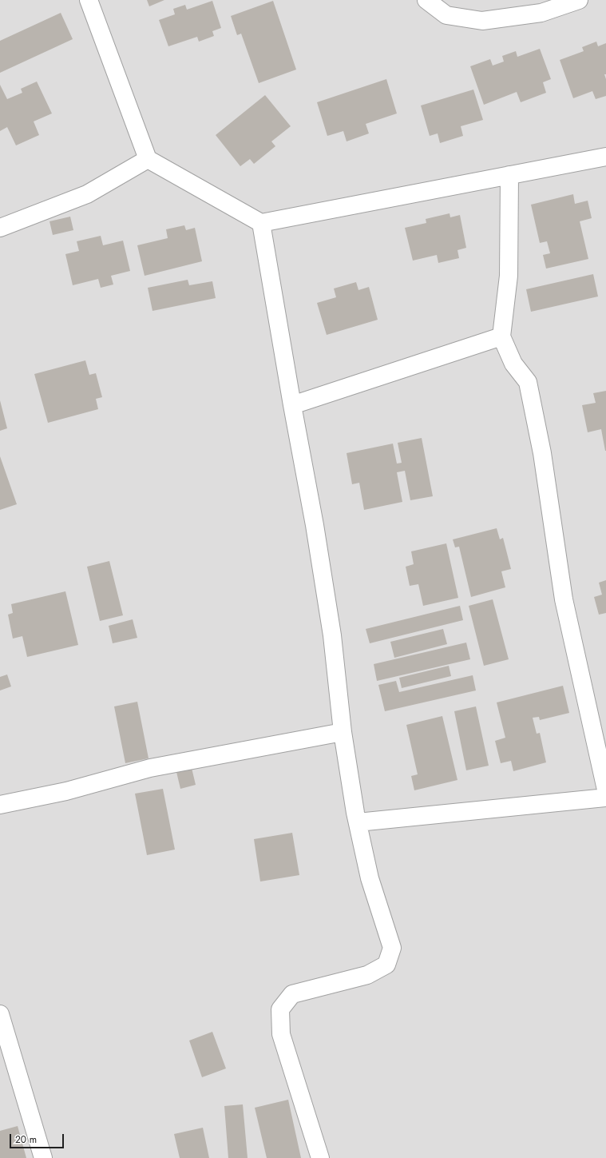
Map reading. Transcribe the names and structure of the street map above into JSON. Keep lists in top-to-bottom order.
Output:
{
  "scale_bar": "20 m"
}
